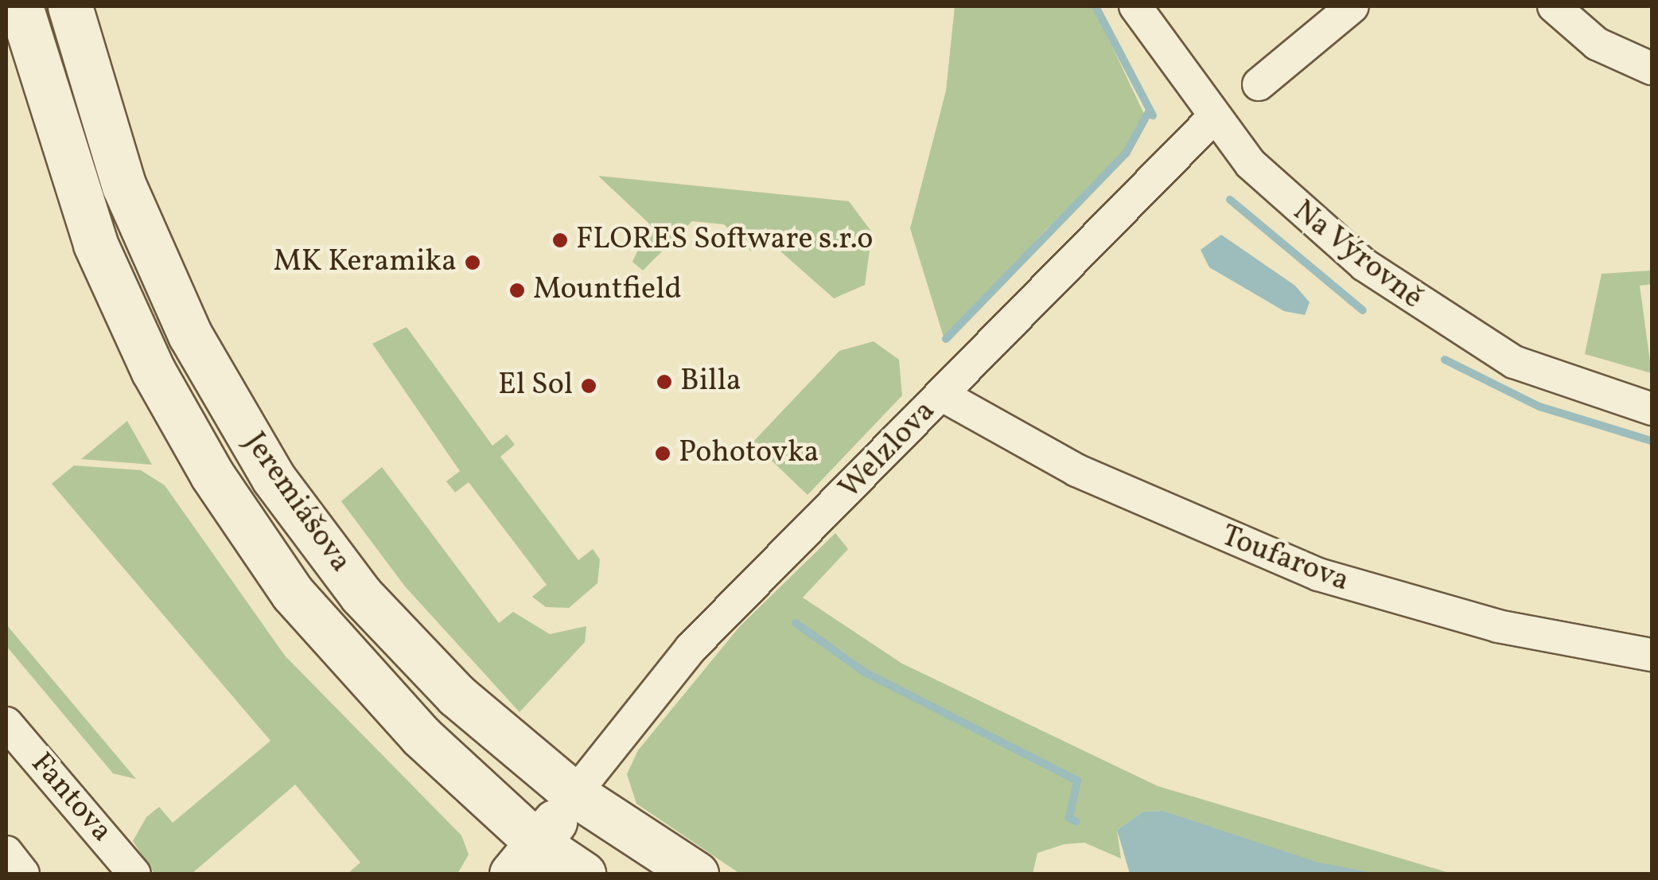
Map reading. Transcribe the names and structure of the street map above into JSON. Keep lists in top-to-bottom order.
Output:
{
  "streets": {
    "main road": ["Jeremiášova"],
    "street": [
      "Na Výrovně",
      "Welzlova",
      "Toufarova",
      "Fantova"
    ]
  },
  "crossings": [
    ["Na Výrovně", "Welzlova"],
    ["Welzlova", "Jeremiášova"],
    ["Welzlova", "Toufarova"]
  ],
  "places": [
    "FLORES Software s.r.o",
    "MK Keramika",
    "Mountfield",
    "Billa",
    "El Sol",
    "Pohotovka"
  ]
}
